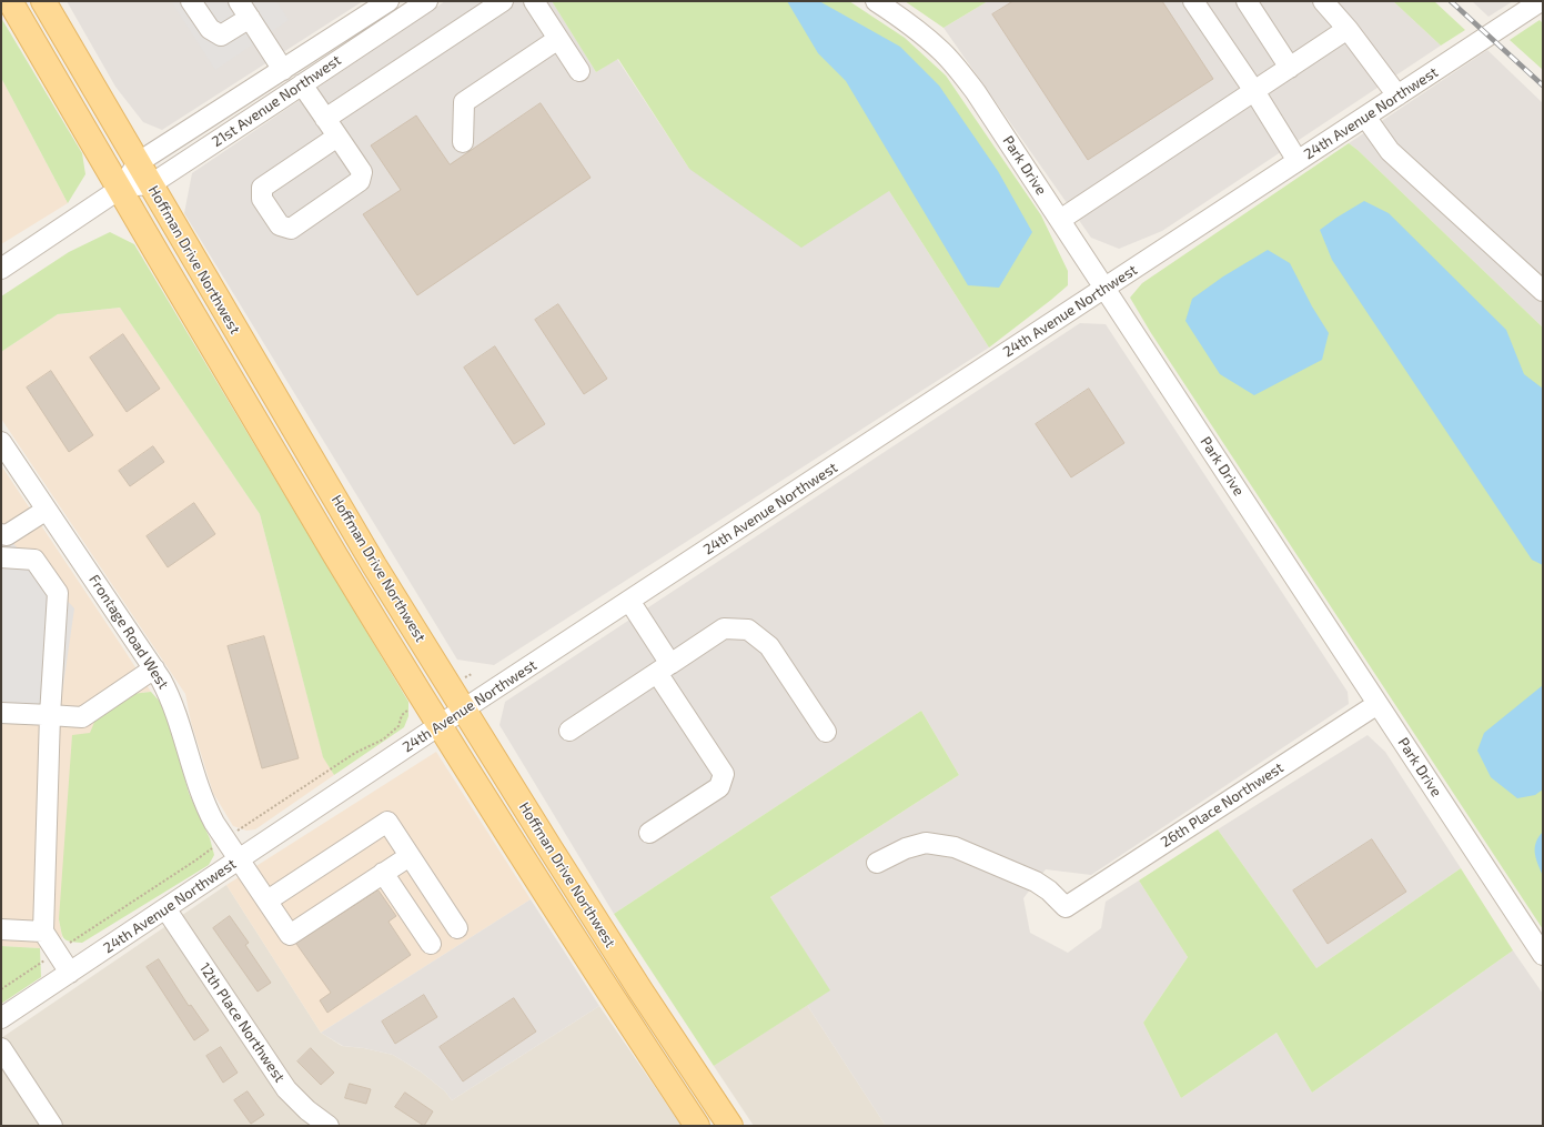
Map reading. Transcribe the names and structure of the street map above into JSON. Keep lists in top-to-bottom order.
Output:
{
  "streets": {
    "main road": ["Hoffman Drive Northwest"],
    "street": [
      "21st Avenue Northwest",
      "24th Avenue Northwest",
      "Park Drive",
      "Frontage Road West",
      "26th Place Northwest",
      "12th Place Northwest"
    ]
  },
  "crossings": [
    ["21st Avenue Northwest", "Hoffman Drive Northwest"],
    ["24th Avenue Northwest", "Park Drive"],
    ["24th Avenue Northwest", "Hoffman Drive Northwest"],
    ["24th Avenue Northwest", "Frontage Road West"],
    ["24th Avenue Northwest", "12th Place Northwest"],
    ["Park Drive", "26th Place Northwest"]
  ]
}
